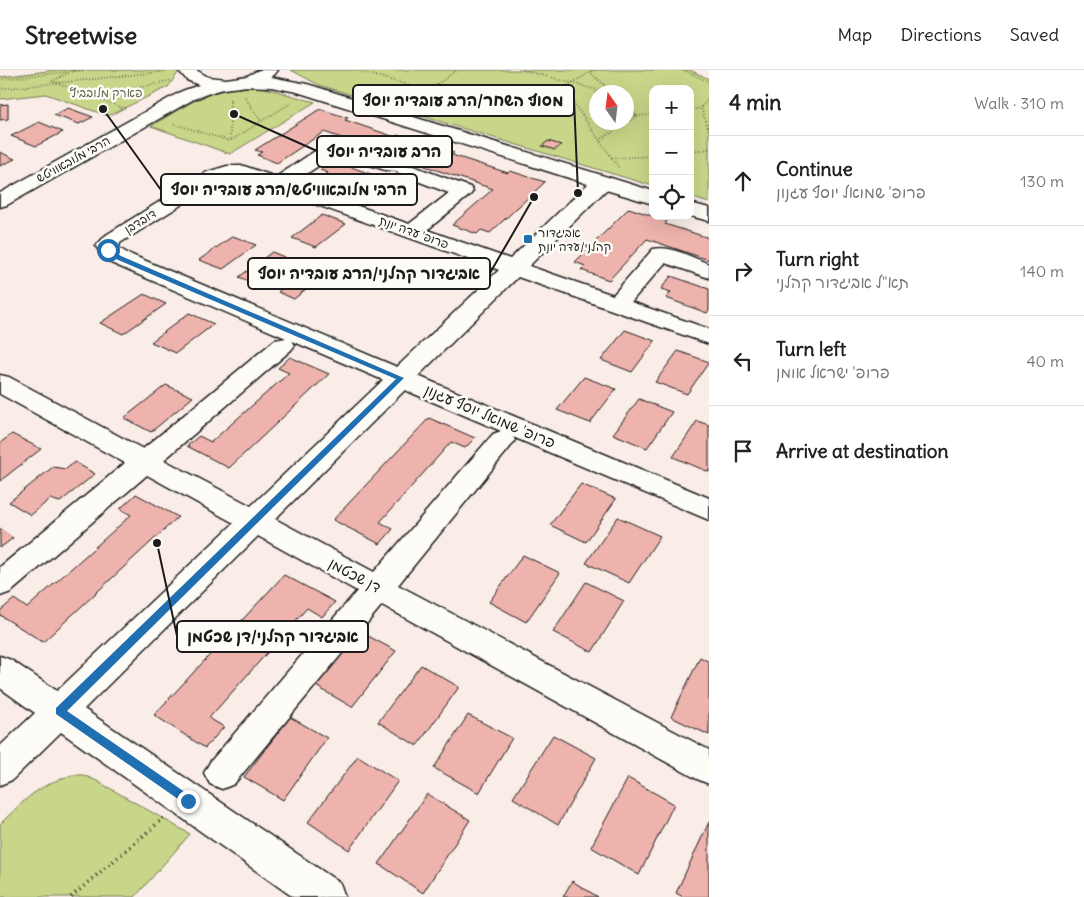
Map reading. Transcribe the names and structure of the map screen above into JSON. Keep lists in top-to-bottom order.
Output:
{
  "streets": {
    "street": [
      "הרבי מלובאוויטש",
      "דובדבן",
      "פרופ' עדה יונת",
      "פרופ' שמואל יוסף עגנון",
      "דן שכטמן"
    ]
  },
  "crossings": [
    ["דובדבן", "פרופ' עדה יונת"],
    ["דובדבן", "פרופ' שמואל יוסף עגנון"]
  ],
  "parks": ["פארק מלובביץ"],
  "places": {
    "other": [
      "הרבי מלובאוויטש/הרב עובדיה יוסף",
      "הרב עובדיה יוסף",
      "מסוף השחר/הרב עובדיה יוסף",
      "אביגדור קהלני/הרב עובדיה יוסף",
      "אביגדור קהלני/דן שכטמן"
    ],
    "transit": ["אביגדור קהלני/עדה יונת"]
  },
  "north": "top",
  "page": {
    "header": "Streetwise",
    "nav": ["Map", "Directions", "Saved"],
    "heading": ["4 min", "Walk · 310 m"],
    "map_buttons": ["+", "−"],
    "list": [
      ["Continue", "פרופ' שמואל יוסף עגנון", "130 m"],
      ["Turn right", "תא\"ל אביגדור קהלני", "140 m"],
      ["Turn left", "פרופ' ישראל אומן", "40 m"],
      "Arrive at destination"
    ]
  }
}
